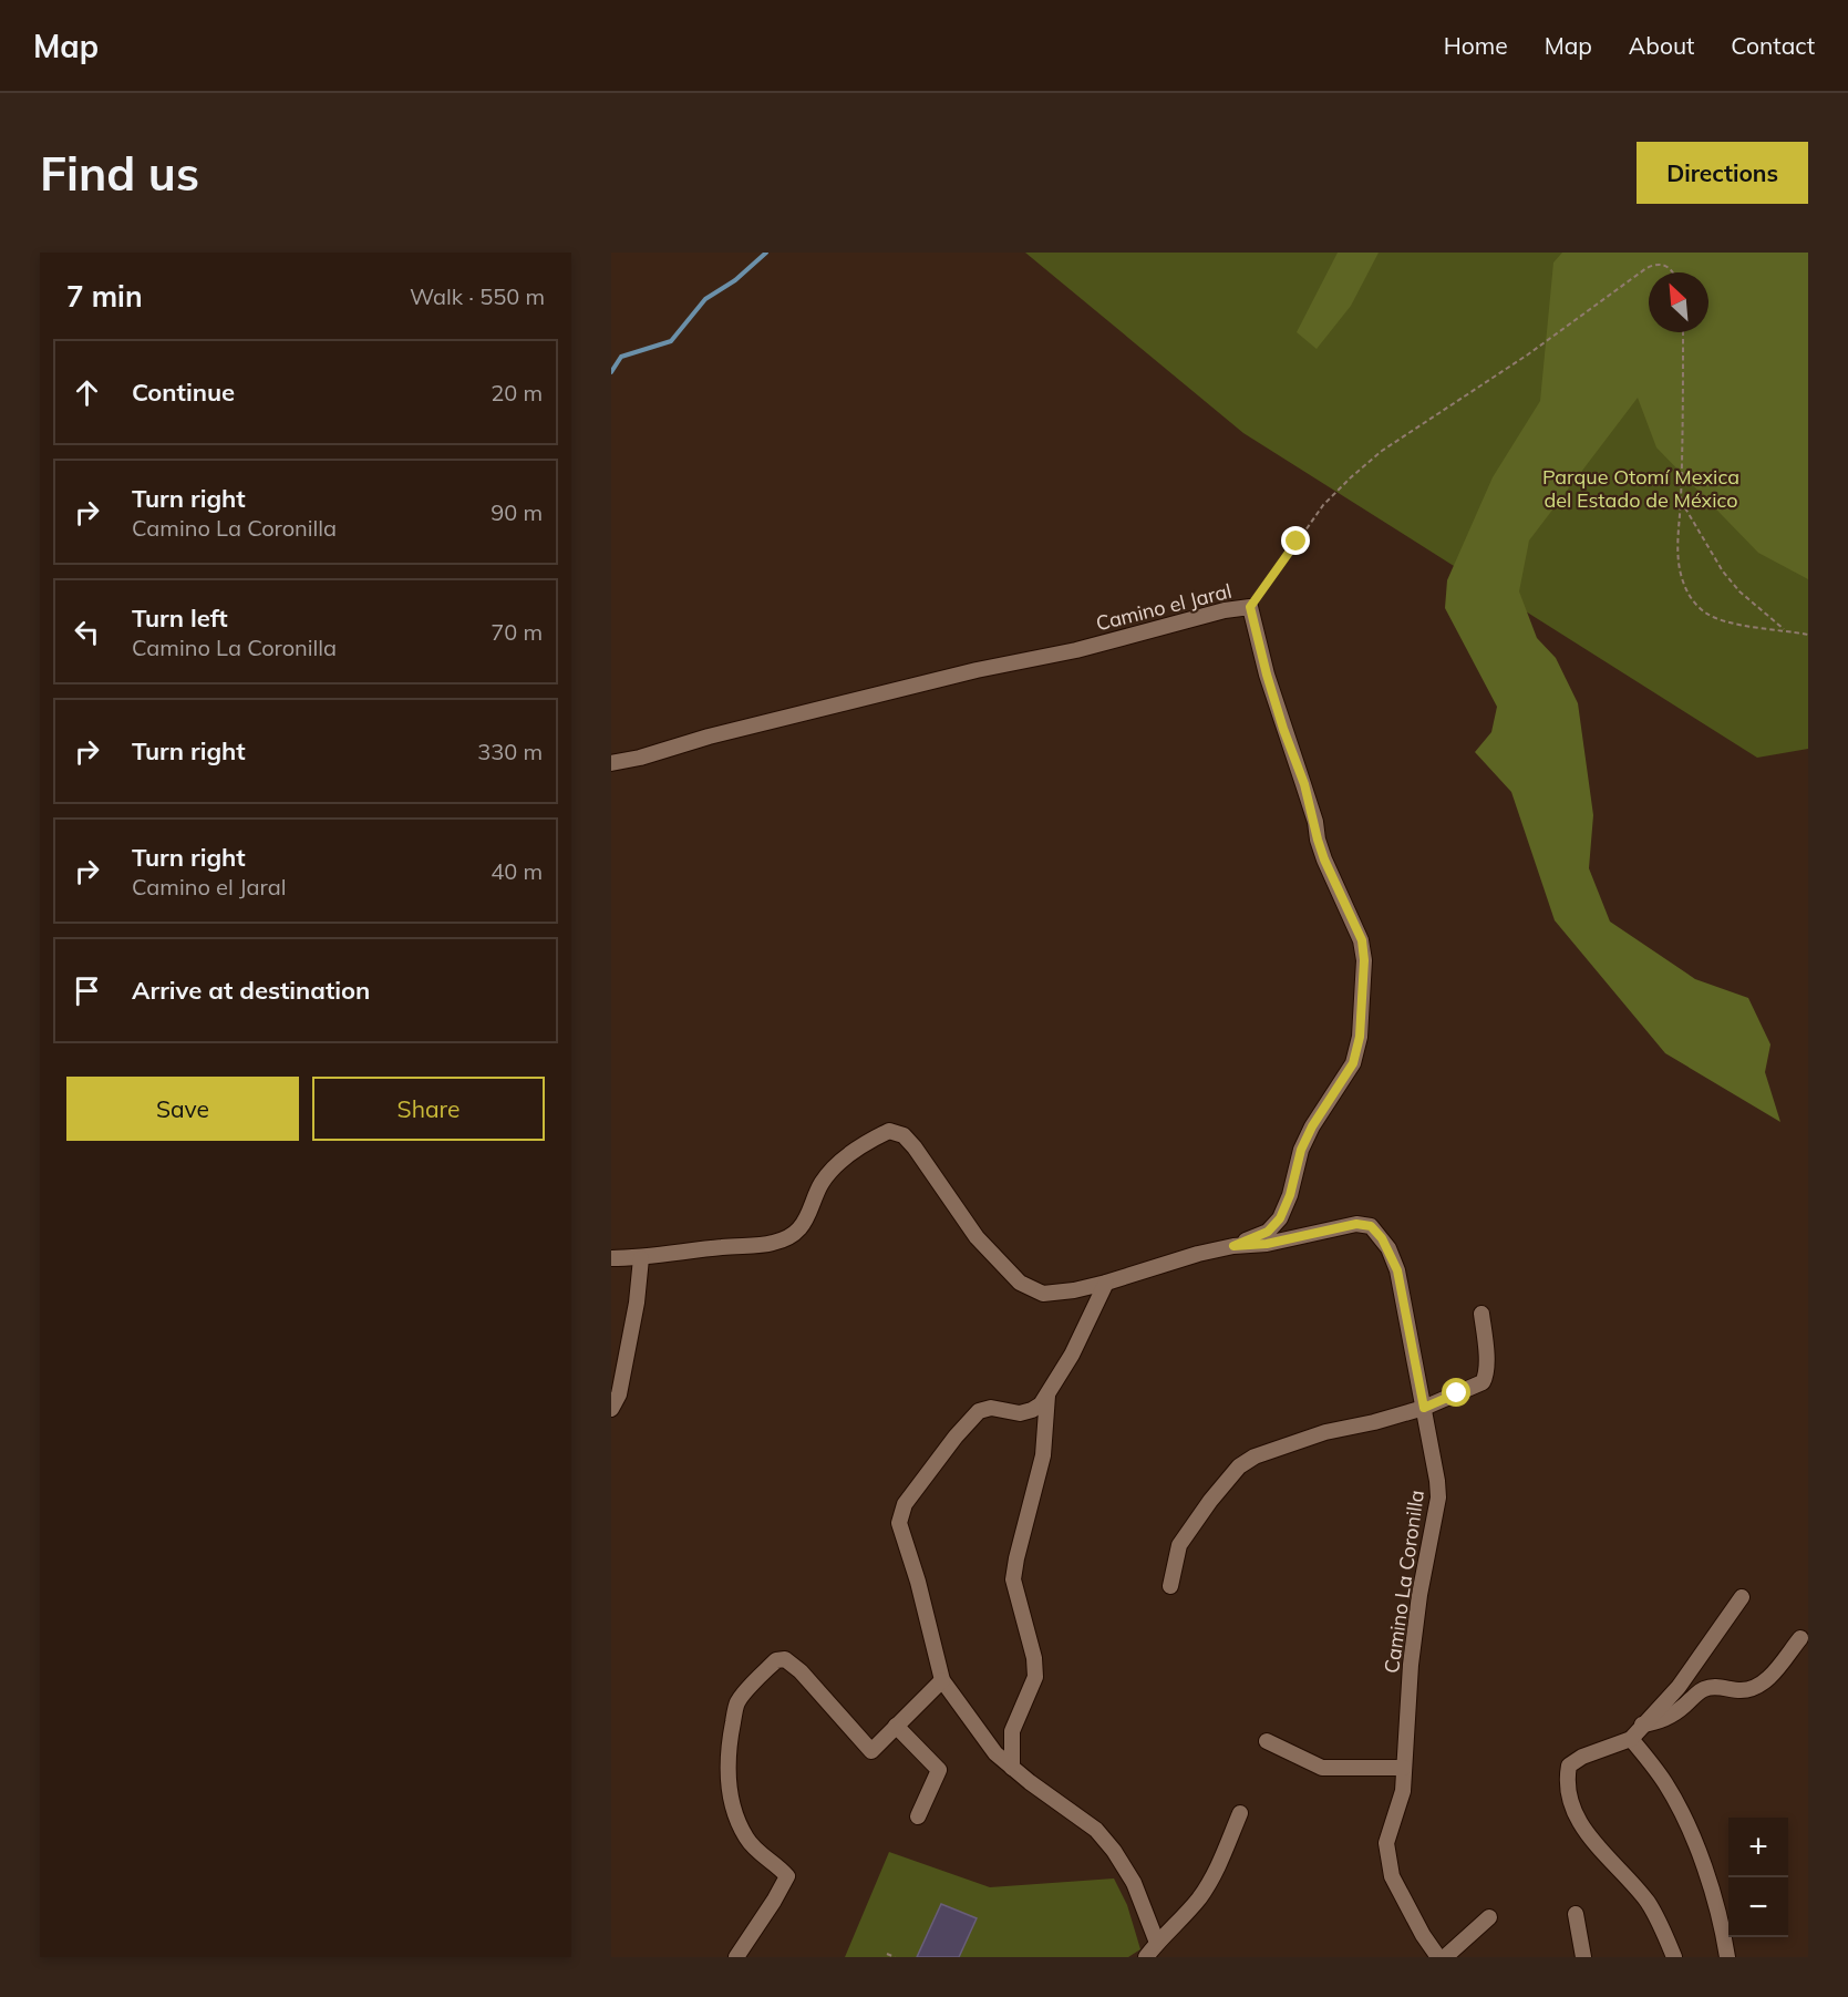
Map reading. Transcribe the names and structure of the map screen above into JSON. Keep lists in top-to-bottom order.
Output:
{
  "streets": {
    "street": ["Camino el Jaral", "Camino La Coronilla"]
  },
  "parks": ["Parque Otomí Mexica del Estado de México"],
  "north": "top left",
  "page": {
    "header": "Map",
    "nav": [
      "Home",
      "Map",
      "About",
      "Contact"
    ],
    "buttons": [
      "Directions",
      ["Save", "Share"]
    ],
    "title": "Find us",
    "heading": ["7 min", "Walk · 550 m"],
    "list": [
      ["Continue", "20 m"],
      ["Turn right", "Camino La Coronilla", "90 m"],
      ["Turn left", "Camino La Coronilla", "70 m"],
      ["Turn right", "330 m"],
      ["Turn right", "Camino el Jaral", "40 m"],
      "Arrive at destination"
    ],
    "map_buttons": ["+", "−"]
  }
}
